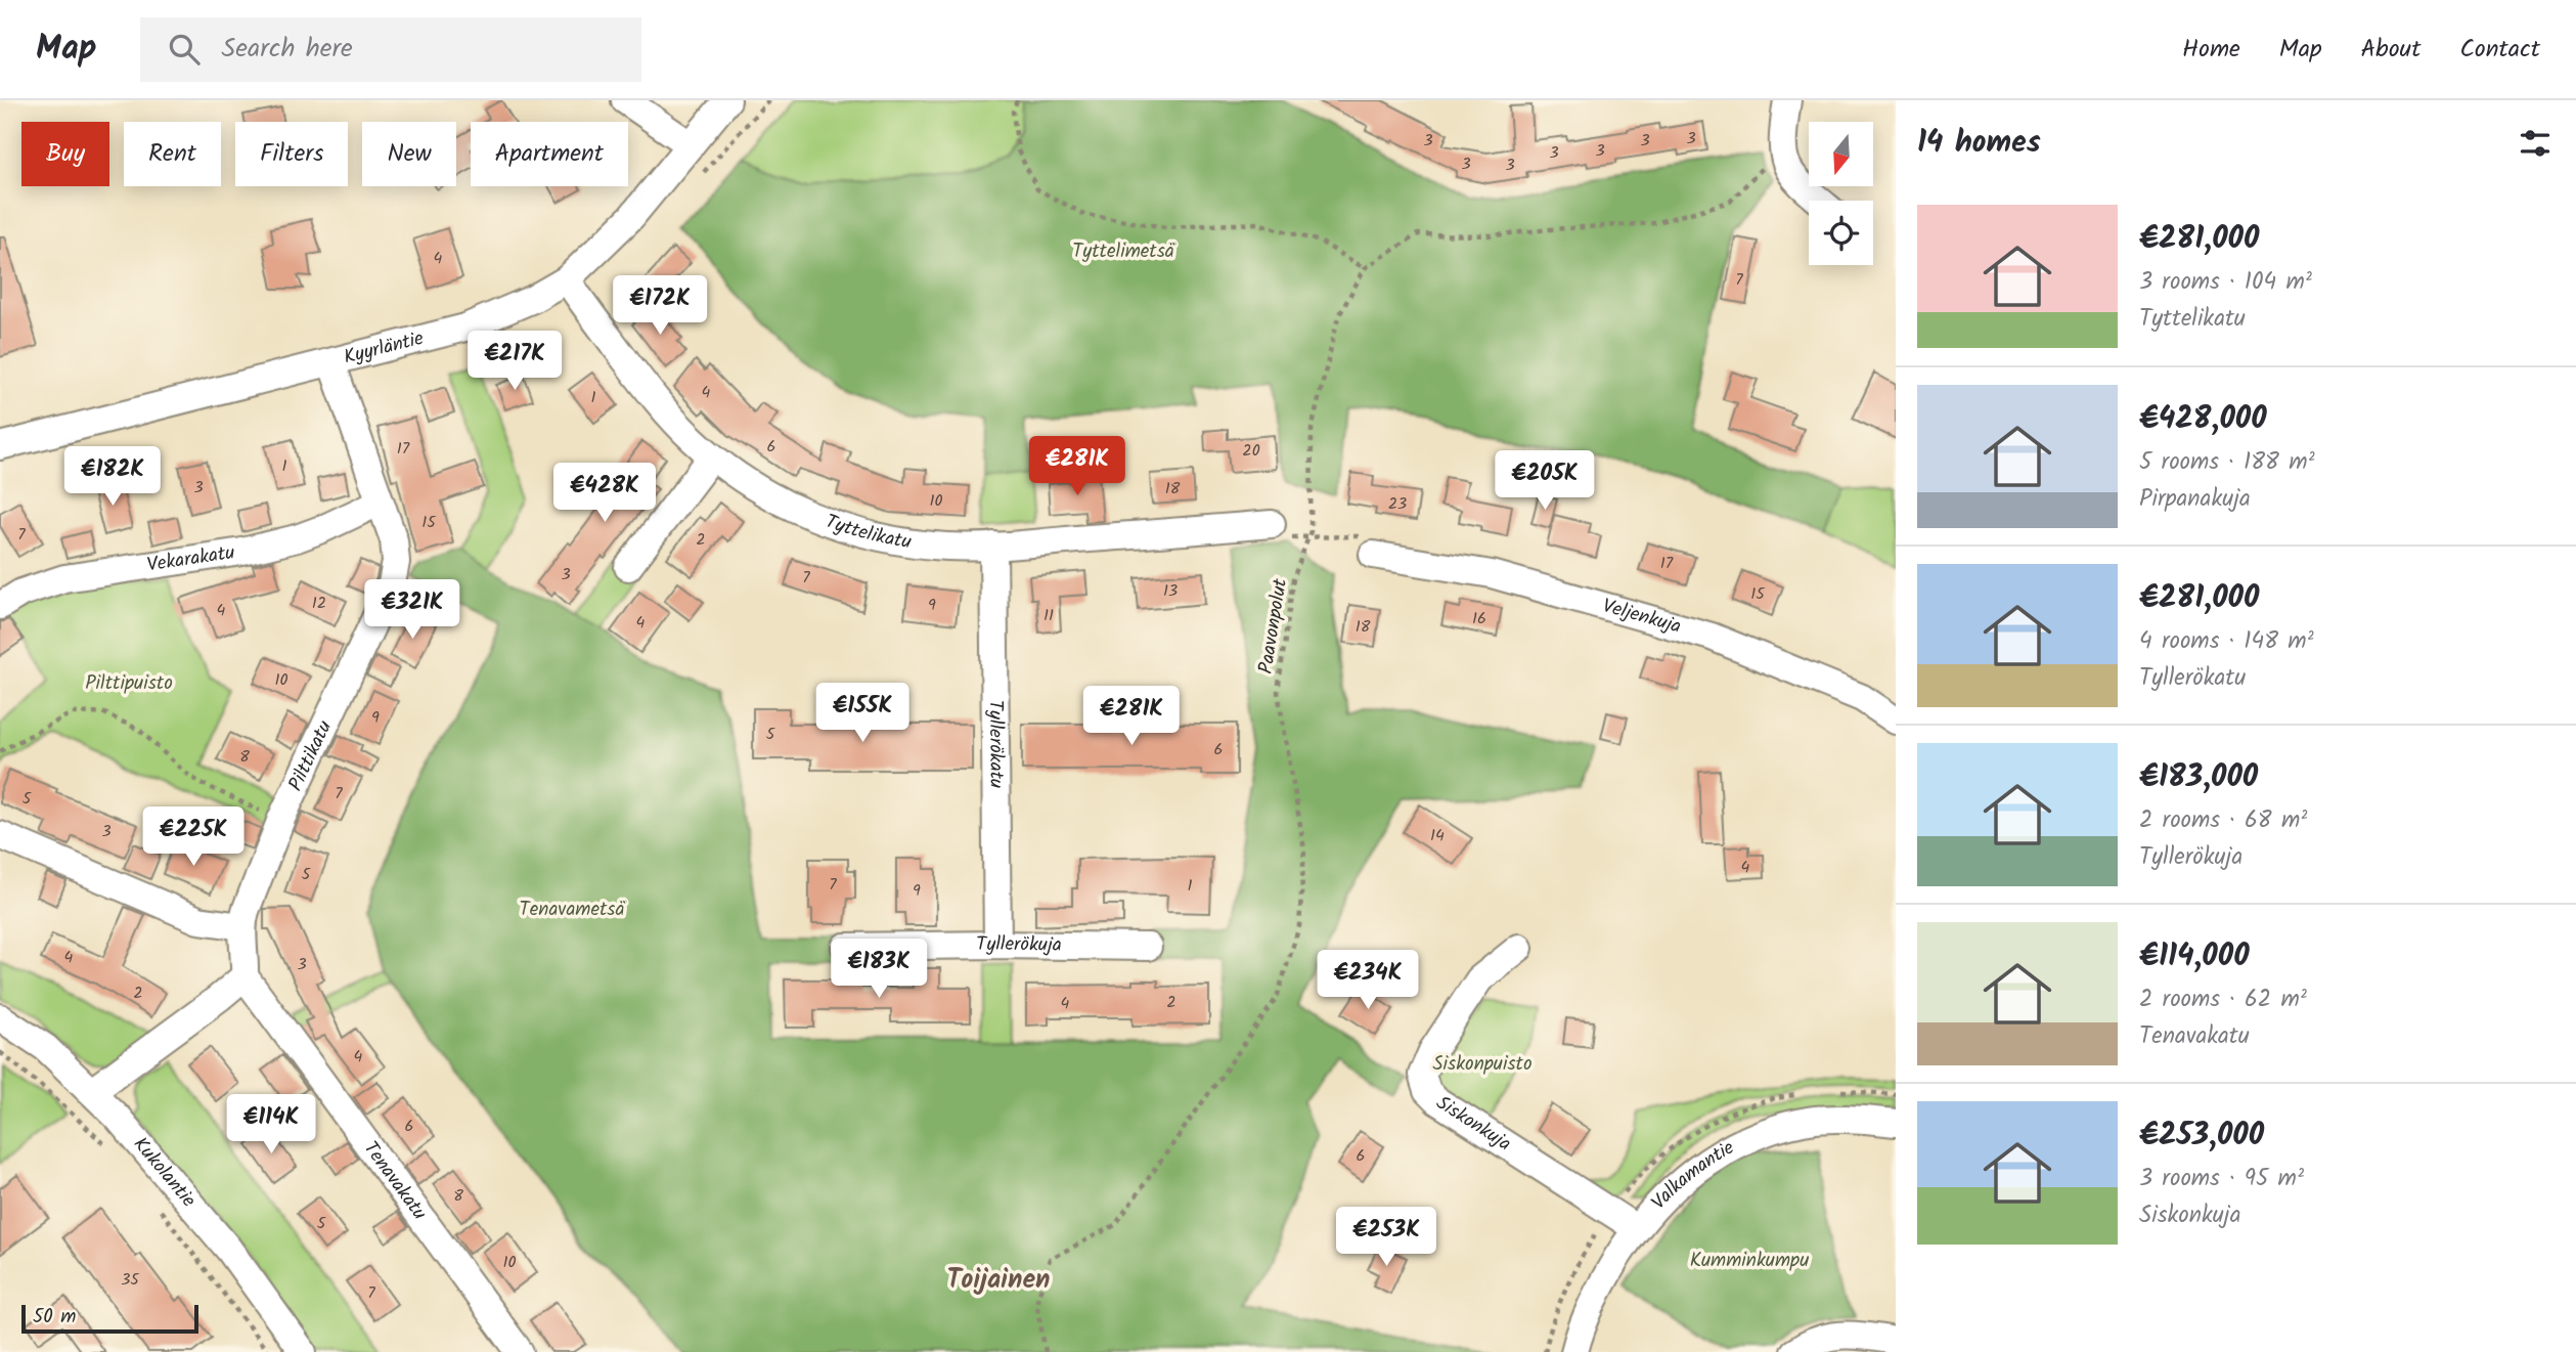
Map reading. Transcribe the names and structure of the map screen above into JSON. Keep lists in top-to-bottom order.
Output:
{
  "streets": {
    "street": [
      "Kyyrläntie",
      "Tyttelikatu",
      "Vekarakatu",
      "Veljenkuja",
      "Tyllerökatu",
      "Pilttikatu",
      "Tyllerökuja",
      "Siskonkuja",
      "Kukolantie",
      "Valkamantie",
      "Tenavakatu"
    ],
    "path": ["Paavonpolut"]
  },
  "crossings": [
    ["Kyyrläntie", "Tyttelikatu"],
    ["Kyyrläntie", "Pilttikatu"],
    ["Tyttelikatu", "Tyllerökatu"],
    ["Vekarakatu", "Pilttikatu"],
    ["Tyllerökatu", "Tyllerökuja"],
    ["Pilttikatu", "Tenavakatu"],
    ["Siskonkuja", "Valkamantie"]
  ],
  "districts": ["Toijainen"],
  "parks": [
    "Tyttelimetsä",
    "Pilttipuisto",
    "Tenavametsä",
    "Siskonpuisto",
    "Kumminkumpu"
  ],
  "house_numbers": [
    "3",
    "3",
    "3",
    "3",
    "3",
    "3",
    "3",
    "4",
    "7",
    "4",
    "1",
    "6",
    "17",
    "20",
    "1",
    "3",
    "18",
    "10",
    "23",
    "15",
    "7",
    "2",
    "17",
    "3",
    "7",
    "13",
    "15",
    "12",
    "9",
    "4",
    "11",
    "16",
    "4",
    "18",
    "10",
    "9",
    "5",
    "6",
    "8",
    "7",
    "5",
    "3",
    "14",
    "4",
    "5",
    "7",
    "1",
    "9",
    "4",
    "3",
    "2",
    "2",
    "4",
    "4",
    "6",
    "6",
    "8",
    "5",
    "10",
    "35",
    "7"
  ],
  "scale_bar": "50 m",
  "north": "bottom",
  "page": {
    "header": "Map",
    "search": "Search here",
    "nav": [
      "Home",
      "Map",
      "About",
      "Contact"
    ],
    "heading": "14 homes",
    "chip": [
      "Buy",
      "Rent",
      "Filters",
      "New",
      "Apartment"
    ],
    "list": [
      {
        "name": "€281,000",
        "note": "3 rooms · 104 m² · Tyttelikatu"
      },
      {
        "name": "€428,000",
        "note": "5 rooms · 188 m² · Pirpanakuja"
      },
      {
        "name": "€281,000",
        "note": "4 rooms · 148 m² · Tyllerökatu"
      },
      {
        "name": "€183,000",
        "note": "2 rooms · 68 m² · Tyllerökuja"
      },
      {
        "name": "€114,000",
        "note": "2 rooms · 62 m² · Tenavakatu"
      },
      {
        "name": "€253,000",
        "note": "3 rooms · 95 m² · Siskonkuja"
      }
    ],
    "price": [
      "€172K",
      "€217K",
      "€281K",
      "€182K",
      "€205K",
      "€428K",
      "€321K",
      "€155K",
      "€281K",
      "€225K",
      "€183K",
      "€234K",
      "€114K",
      "€253K"
    ],
    "scale": "50 m"
  }
}
